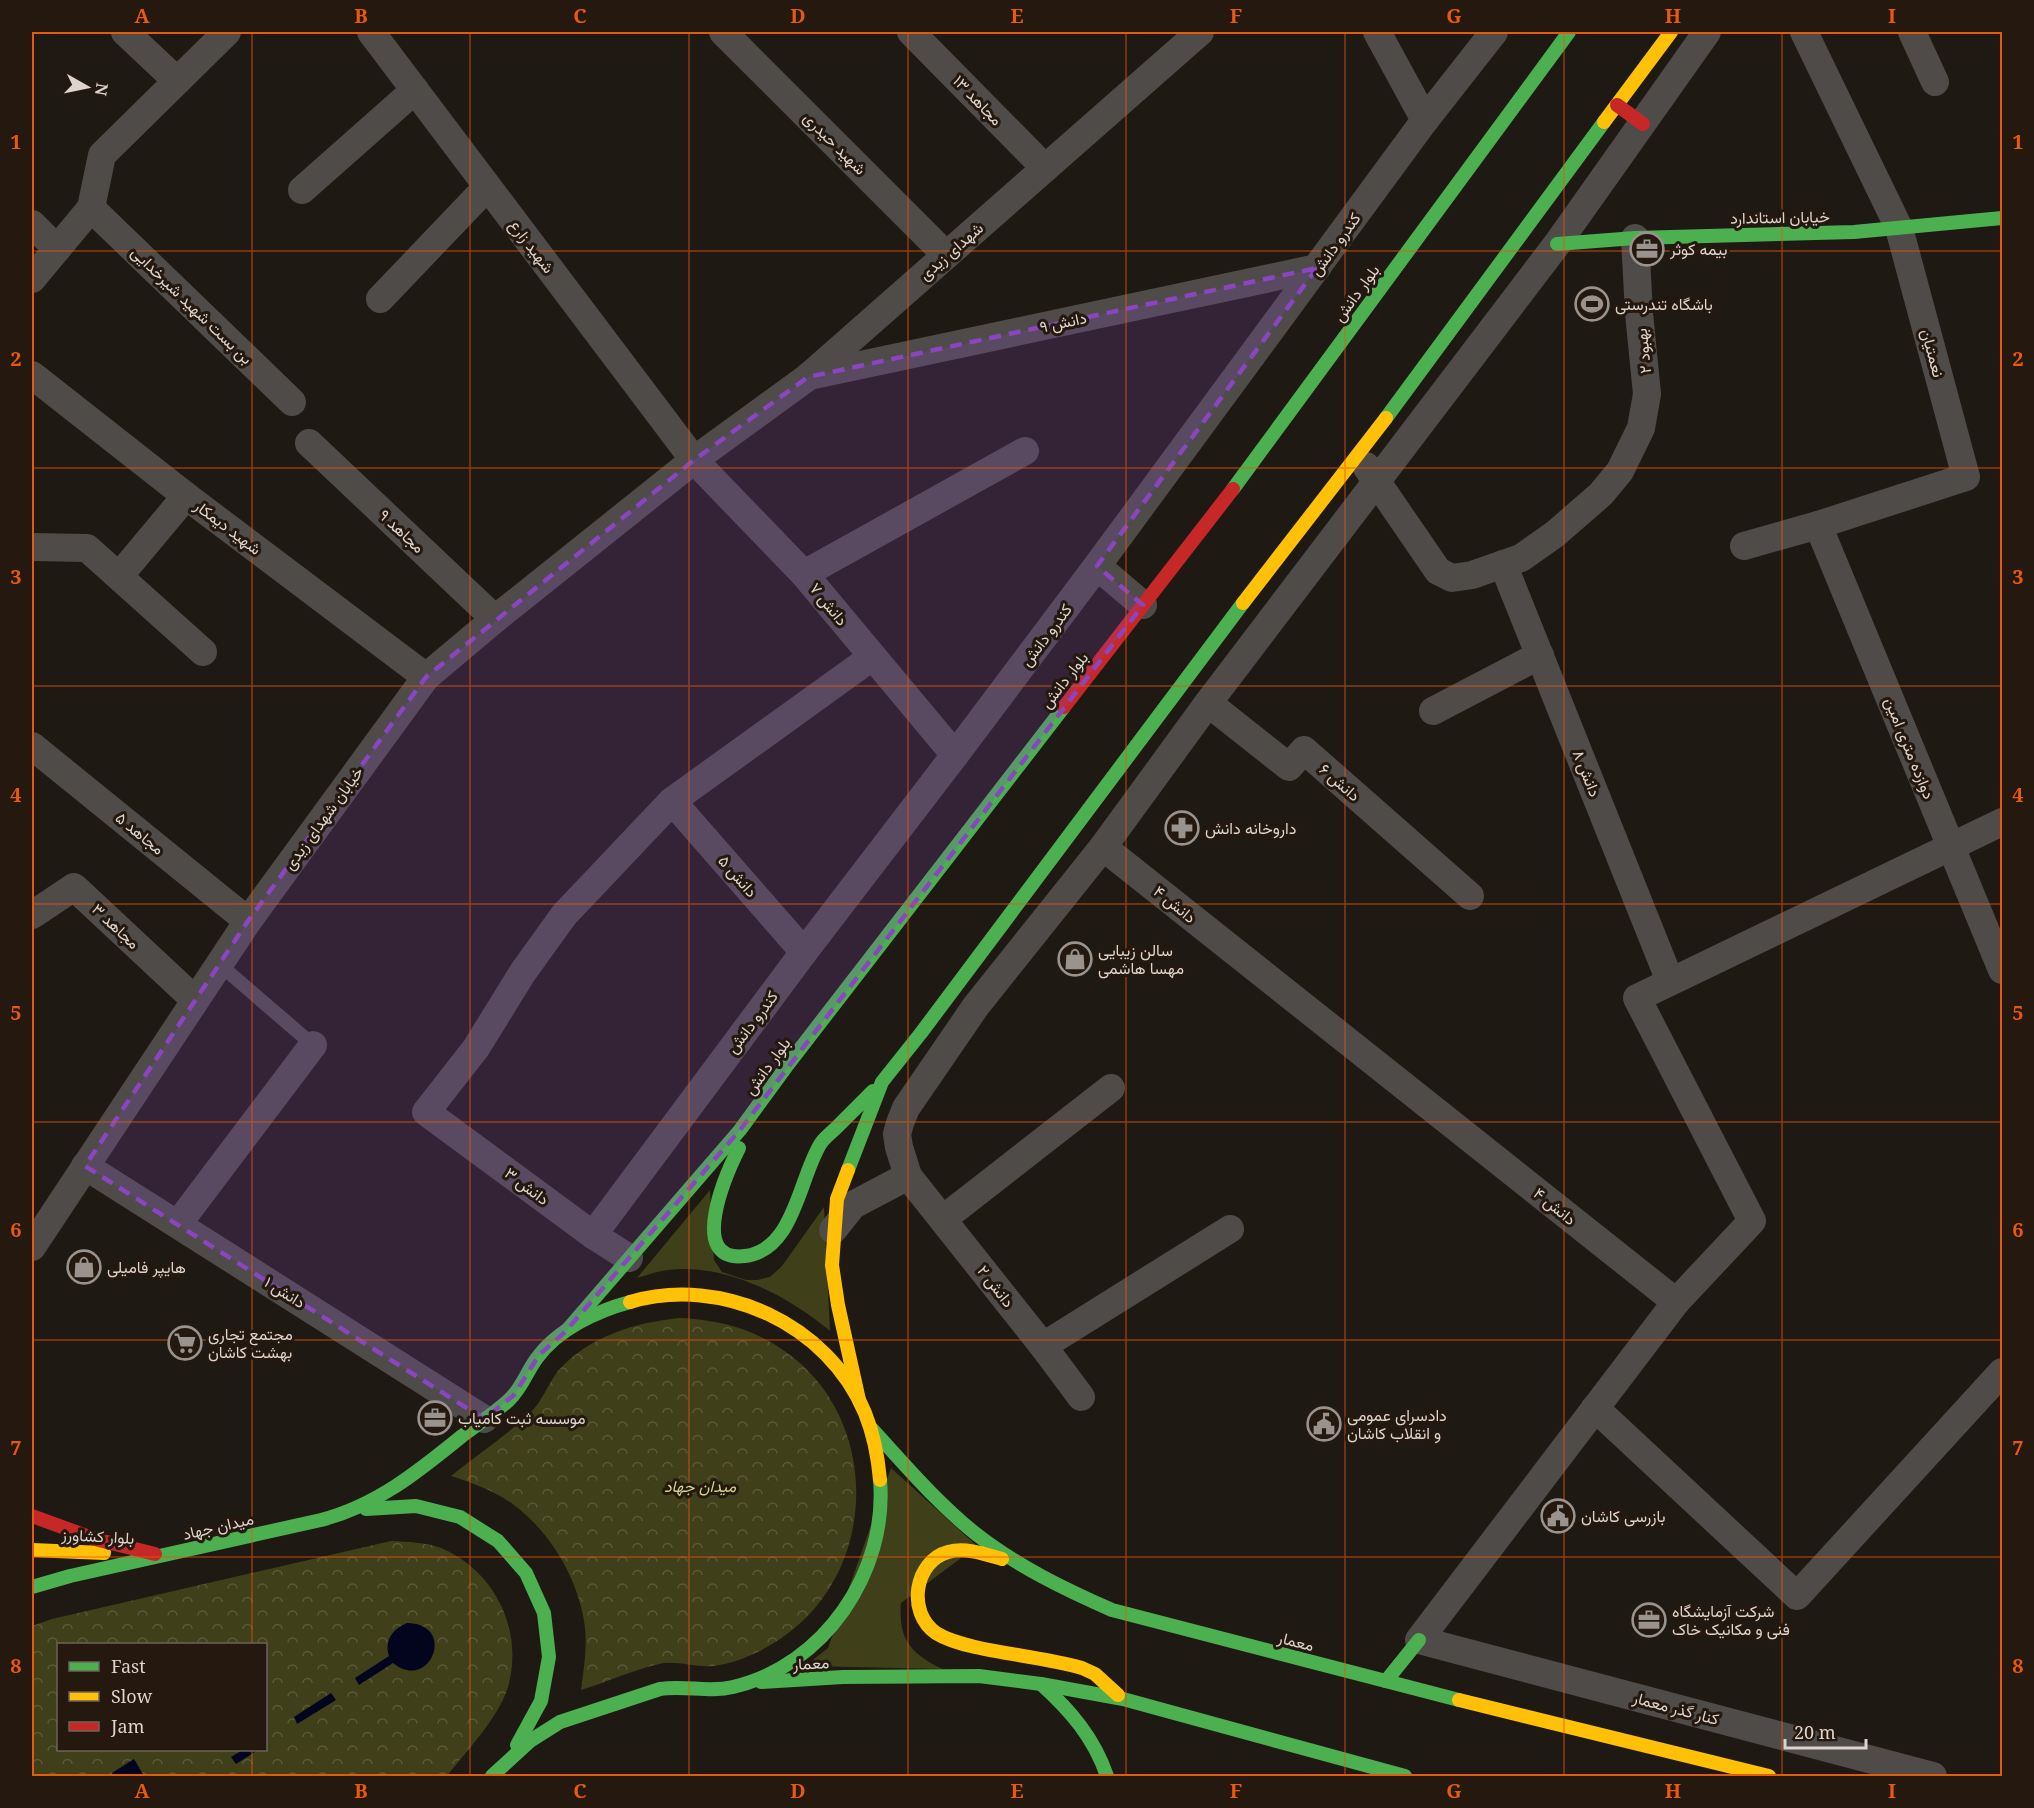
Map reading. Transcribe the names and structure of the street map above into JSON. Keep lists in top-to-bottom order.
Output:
{
  "streets": {
    "main road": [
      "خیابان استاندارد",
      "بلوار دانش",
      "میدان جهاد",
      "بلوار کشاورز",
      "معمار"
    ],
    "street": [
      "مجاهد ۱۳",
      "شهید حیدری",
      "کندرو دانش",
      "شهید زارع",
      "شهدای زیدی",
      "بن بست شهید شیرخدایی",
      "دانش ۹",
      "بهبود ۲",
      "نعمتیان",
      "شهید دیمکار",
      "مجاهد ۹",
      "دانش ۷",
      "دوازده متری امین",
      "دانش ۸",
      "دانش ۶",
      "خیابان شهدای زیدی",
      "مجاهد ۵",
      "دانش ۵",
      "دانش ۴",
      "مجاهد ۳",
      "دانش ۳",
      "دانش ۲",
      "دانش ۱",
      "کنار گذر معمار"
    ]
  },
  "crossings": [
    ["مجاهد ۱۳", "شهدای زیدی"],
    ["شهید حیدری", "شهدای زیدی"],
    ["خیابان استاندارد", "بهبود ۲"],
    ["خیابان استاندارد", "نعمتیان"],
    ["کندرو دانش", "دانش ۹"],
    ["کندرو دانش", "دانش ۷"],
    ["کندرو دانش", "دانش ۵"],
    ["کندرو دانش", "دانش ۳"],
    ["شهید زارع", "شهدای زیدی"],
    ["شهید زارع", "دانش ۷"],
    ["شهید زارع", "خیابان شهدای زیدی"],
    ["شهدای زیدی", "دانش ۹"],
    ["شهدای زیدی", "دانش ۷"],
    ["شهدای زیدی", "خیابان شهدای زیدی"],
    ["بلوار دانش", "دانش ۳"],
    ["بلوار دانش", "میدان جهاد"],
    ["بهبود ۲", "دانش ۸"],
    ["نعمتیان", "دوازده متری امین"],
    ["شهید دیمکار", "خیابان شهدای زیدی"],
    ["مجاهد ۹", "خیابان شهدای زیدی"],
    ["دانش ۷", "خیابان شهدای زیدی"],
    ["خیابان شهدای زیدی", "مجاهد ۵"],
    ["خیابان شهدای زیدی", "مجاهد ۳"],
    ["خیابان شهدای زیدی", "دانش ۱"],
    ["دانش ۵", "دانش ۳"],
    ["دانش ۱", "میدان جهاد"],
    ["میدان جهاد", "بلوار کشاورز"],
    ["میدان جهاد", "معمار"]
  ],
  "parks": ["میدان جهاد"],
  "places": {
    "office": ["بیمه کوثر", "موسسه ثبت کامیاب", "شرکت آزمایشگاه فنی و مکانیک خاک"],
    "sports": ["باشگاه تندرستی"],
    "pharmacy": ["داروخانه دانش"],
    "shop": ["سالن زیبایی مهسا هاشمی", "هایپر فامیلی"],
    "supermarket": ["مجتمع تجاری بهشت کاشان"],
    "public building": ["دادسرای عمومی و انقلاب کاشان", "بازرسی کاشان"]
  },
  "legend": ["Fast", "Slow", "Jam"],
  "scale_bar": "20 m",
  "north": "right",
  "grid": {
    "columns": [
      "A",
      "B",
      "C",
      "D",
      "E",
      "F",
      "G",
      "H",
      "I"
    ],
    "rows": [
      "1",
      "2",
      "3",
      "4",
      "5",
      "6",
      "7",
      "8"
    ]
  }
}
